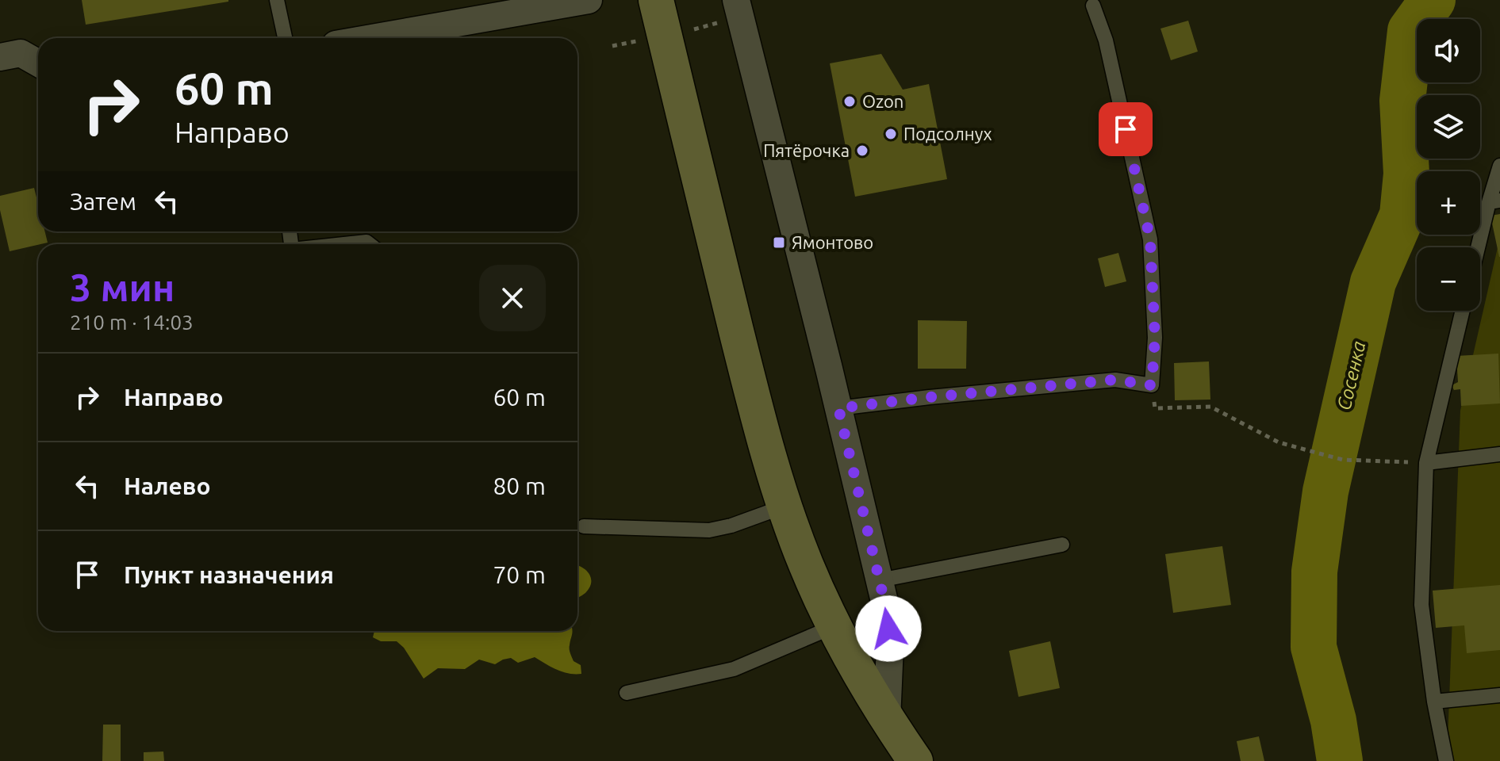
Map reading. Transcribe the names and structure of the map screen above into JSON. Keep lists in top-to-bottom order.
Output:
{
  "water": ["Сосенка"],
  "places": {
    "other": ["Ozon", "Подсолнух", "Пятёрочка"],
    "transit": ["Ямонтово"]
  },
  "page": {
    "map_buttons": ["+", "−"],
    "turn": ["60 m", "Направо"],
    "then": "Затем",
    "heading": ["3 мин", "210 m · 14:03"],
    "list": [
      {
        "name": "Направо",
        "value": "60 m"
      },
      {
        "name": "Налево",
        "value": "80 m"
      },
      {
        "name": "Пункт назначения",
        "value": "70 m"
      }
    ]
  }
}
